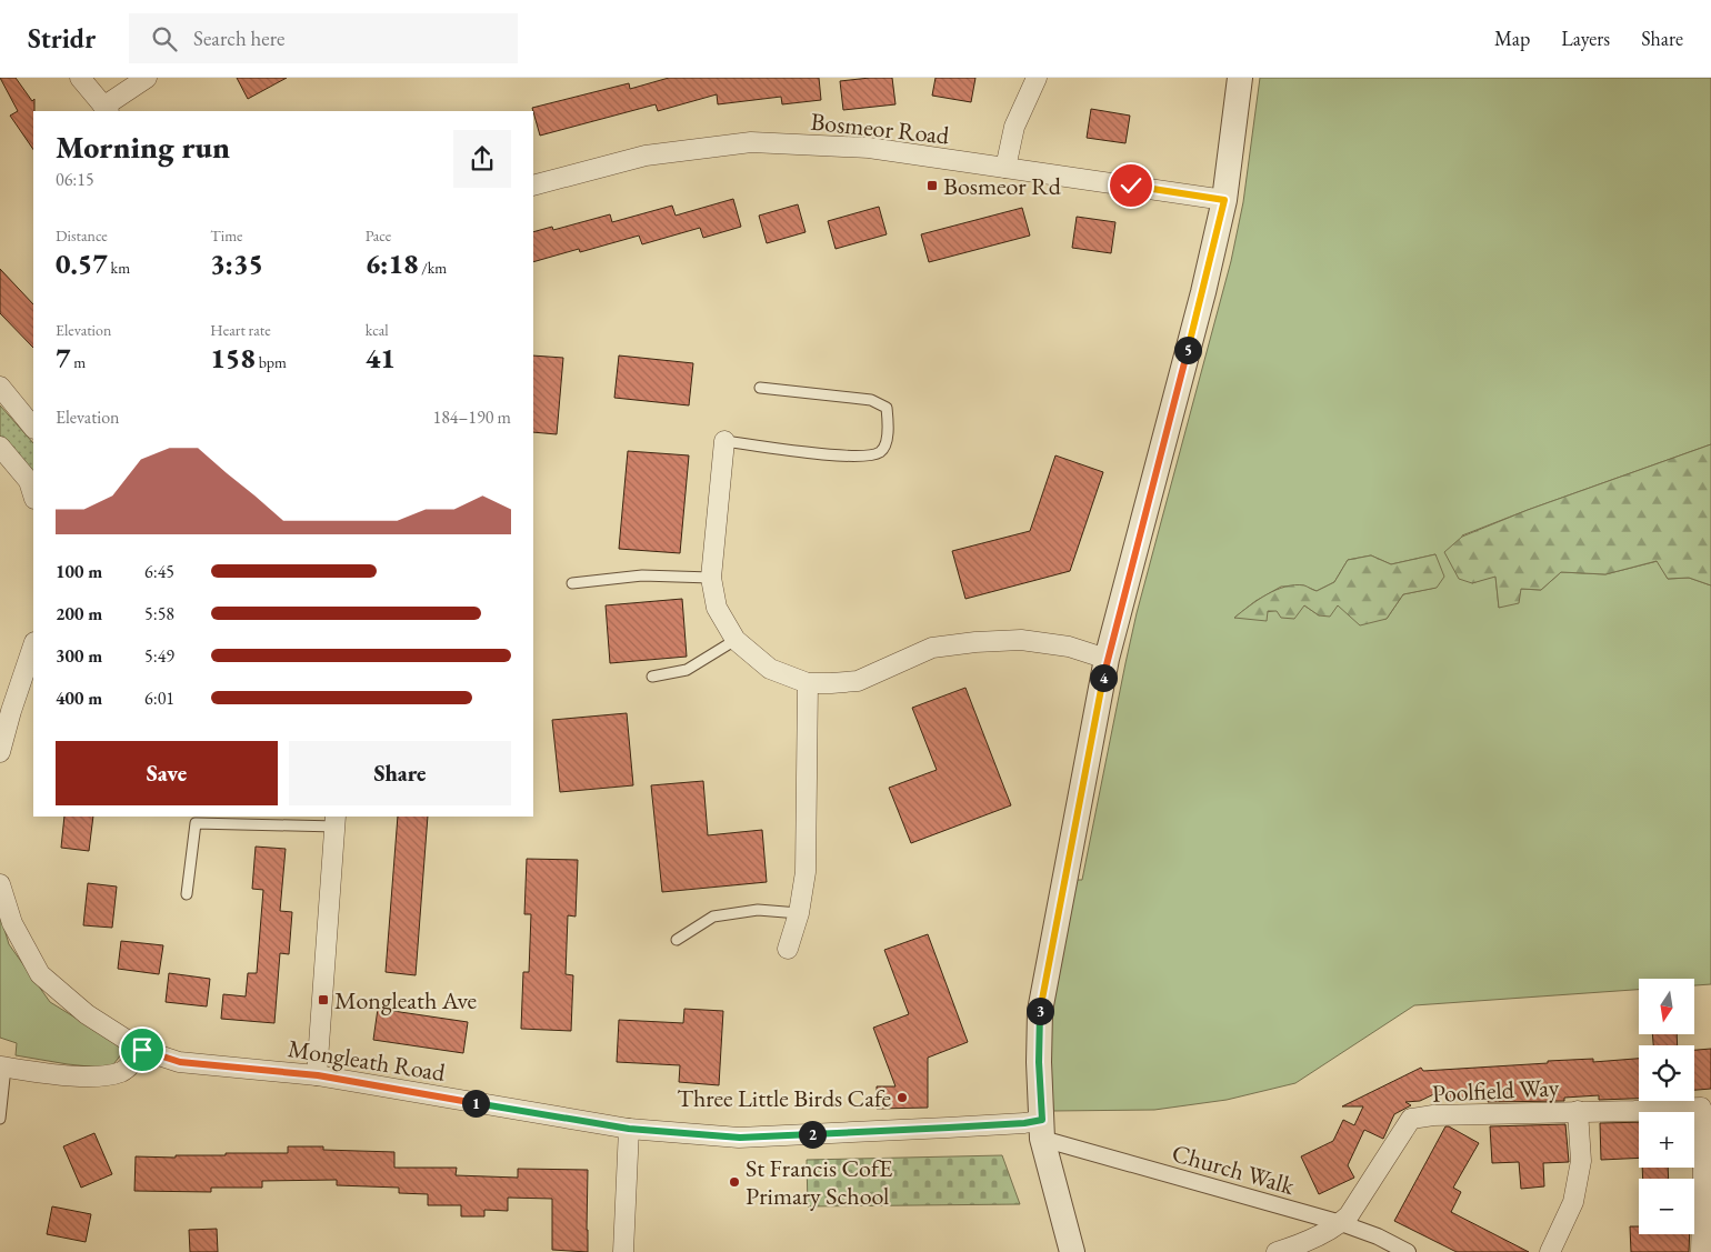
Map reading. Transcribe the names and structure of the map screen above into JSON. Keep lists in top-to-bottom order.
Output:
{
  "streets": {
    "street": [
      "Bosmeor Road",
      "Mongleath Road",
      "Poolfield Way",
      "Church Walk"
    ]
  },
  "crossings": [
    ["Mongleath Road", "Church Walk"],
    ["Poolfield Way", "Church Walk"]
  ],
  "places": {
    "transit": ["Bosmeor Rd", "Mongleath Ave"],
    "other": ["Three Little Birds Cafe", "St Francis CofE Primary School"]
  },
  "north": "bottom",
  "page": {
    "header": "Stridr",
    "search": "Search here",
    "nav": ["Map", "Layers", "Share"],
    "heading": ["Morning run", "06:15"],
    "stats": [
      ["Distance", "0.57 km"],
      ["Time", "3:35"],
      ["Pace", "6:18 /km"],
      ["Elevation", "7 m"],
      ["Heart rate", "158 bpm"],
      ["kcal", "41"]
    ],
    "pins": [
      "5",
      "4",
      "3",
      "1",
      "2"
    ],
    "chart": ["Elevation", "184–190 m"],
    "list": [
      {
        "name": "100 m",
        "note": "6:45"
      },
      {
        "name": "200 m",
        "note": "5:58"
      },
      {
        "name": "300 m",
        "note": "5:49"
      },
      {
        "name": "400 m",
        "note": "6:01"
      }
    ],
    "buttons": ["Save", "Share"],
    "map_buttons": ["+", "−"]
  }
}
